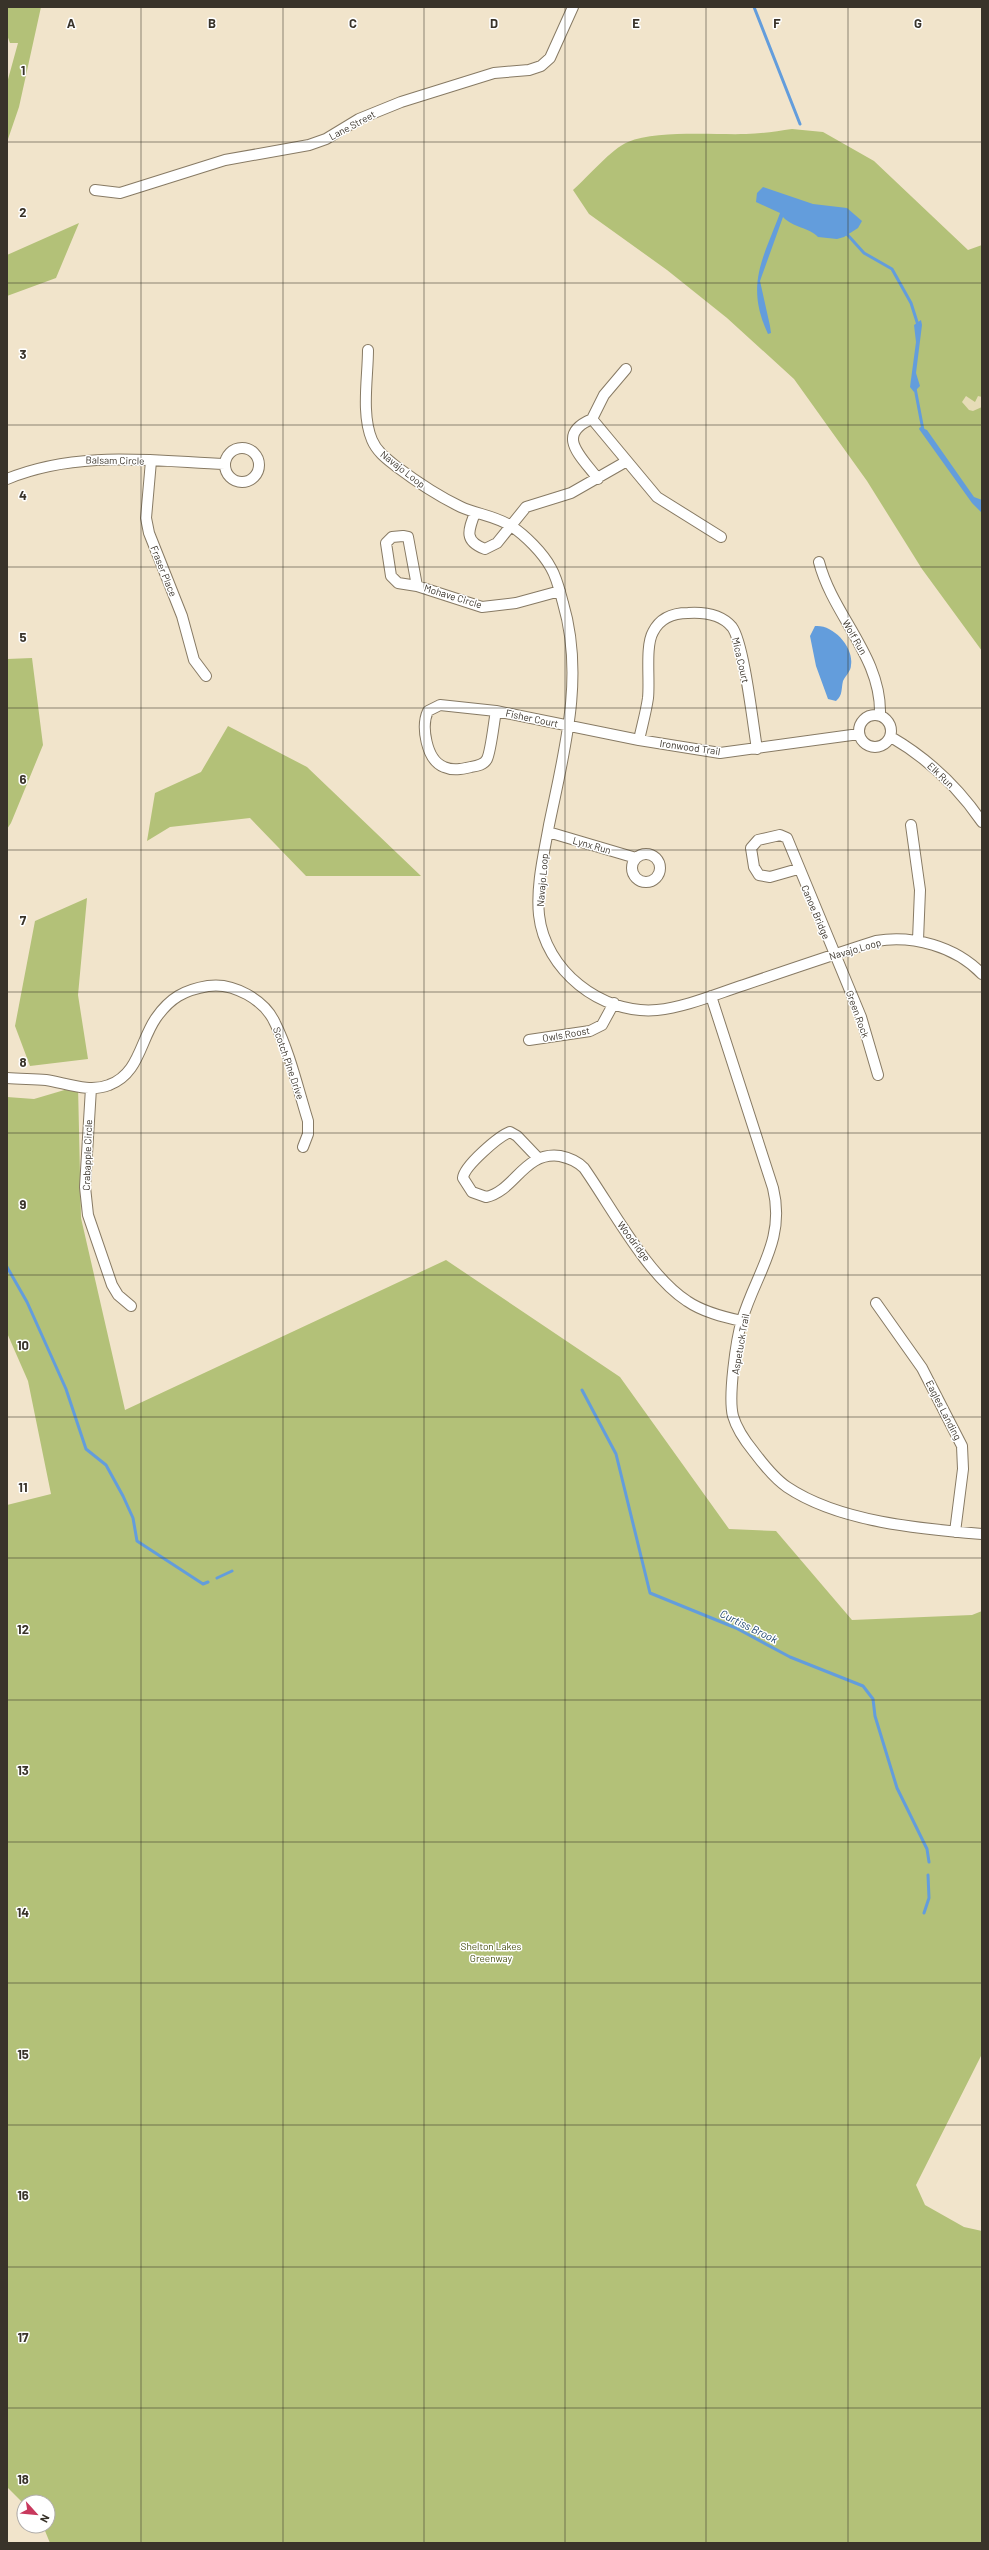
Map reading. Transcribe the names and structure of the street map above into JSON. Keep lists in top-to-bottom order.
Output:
{
  "streets": {
    "street": [
      "Lane Street",
      "Balsam Circle",
      "Navajo Loop",
      "Fraser Place",
      "Mohave Circle",
      "Wolf Run",
      "Mica Court",
      "Fisher Court",
      "Ironwood Trail",
      "Elk Run",
      "Lynx Run",
      "Canoe Bridge",
      "Green Rock",
      "Owls Roost",
      "Scotch Pine Drive",
      "Crabapple Circle",
      "Woodridge",
      "Aspetuck Trail",
      "Eagles Landing"
    ]
  },
  "crossings": [
    ["Balsam Circle", "Fraser Place"],
    ["Navajo Loop", "Mohave Circle"],
    ["Navajo Loop", "Fisher Court"],
    ["Navajo Loop", "Ironwood Trail"],
    ["Navajo Loop", "Lynx Run"],
    ["Navajo Loop", "Canoe Bridge"],
    ["Navajo Loop", "Green Rock"],
    ["Navajo Loop", "Owls Roost"],
    ["Navajo Loop", "Aspetuck Trail"],
    ["Wolf Run", "Ironwood Trail"],
    ["Wolf Run", "Elk Run"],
    ["Mica Court", "Ironwood Trail"],
    ["Fisher Court", "Ironwood Trail"],
    ["Ironwood Trail", "Elk Run"],
    ["Canoe Bridge", "Green Rock"],
    ["Scotch Pine Drive", "Crabapple Circle"],
    ["Woodridge", "Aspetuck Trail"],
    ["Aspetuck Trail", "Eagles Landing"]
  ],
  "water": ["Curtiss Brook"],
  "parks": ["Shelton Lakes Greenway"],
  "north": "bottom right",
  "grid": {
    "columns": [
      "A",
      "B",
      "C",
      "D",
      "E",
      "F",
      "G"
    ],
    "rows": [
      "1",
      "2",
      "3",
      "4",
      "5",
      "6",
      "7",
      "8",
      "9",
      "10",
      "11",
      "12",
      "13",
      "14",
      "15",
      "16",
      "17",
      "18"
    ]
  }
}
